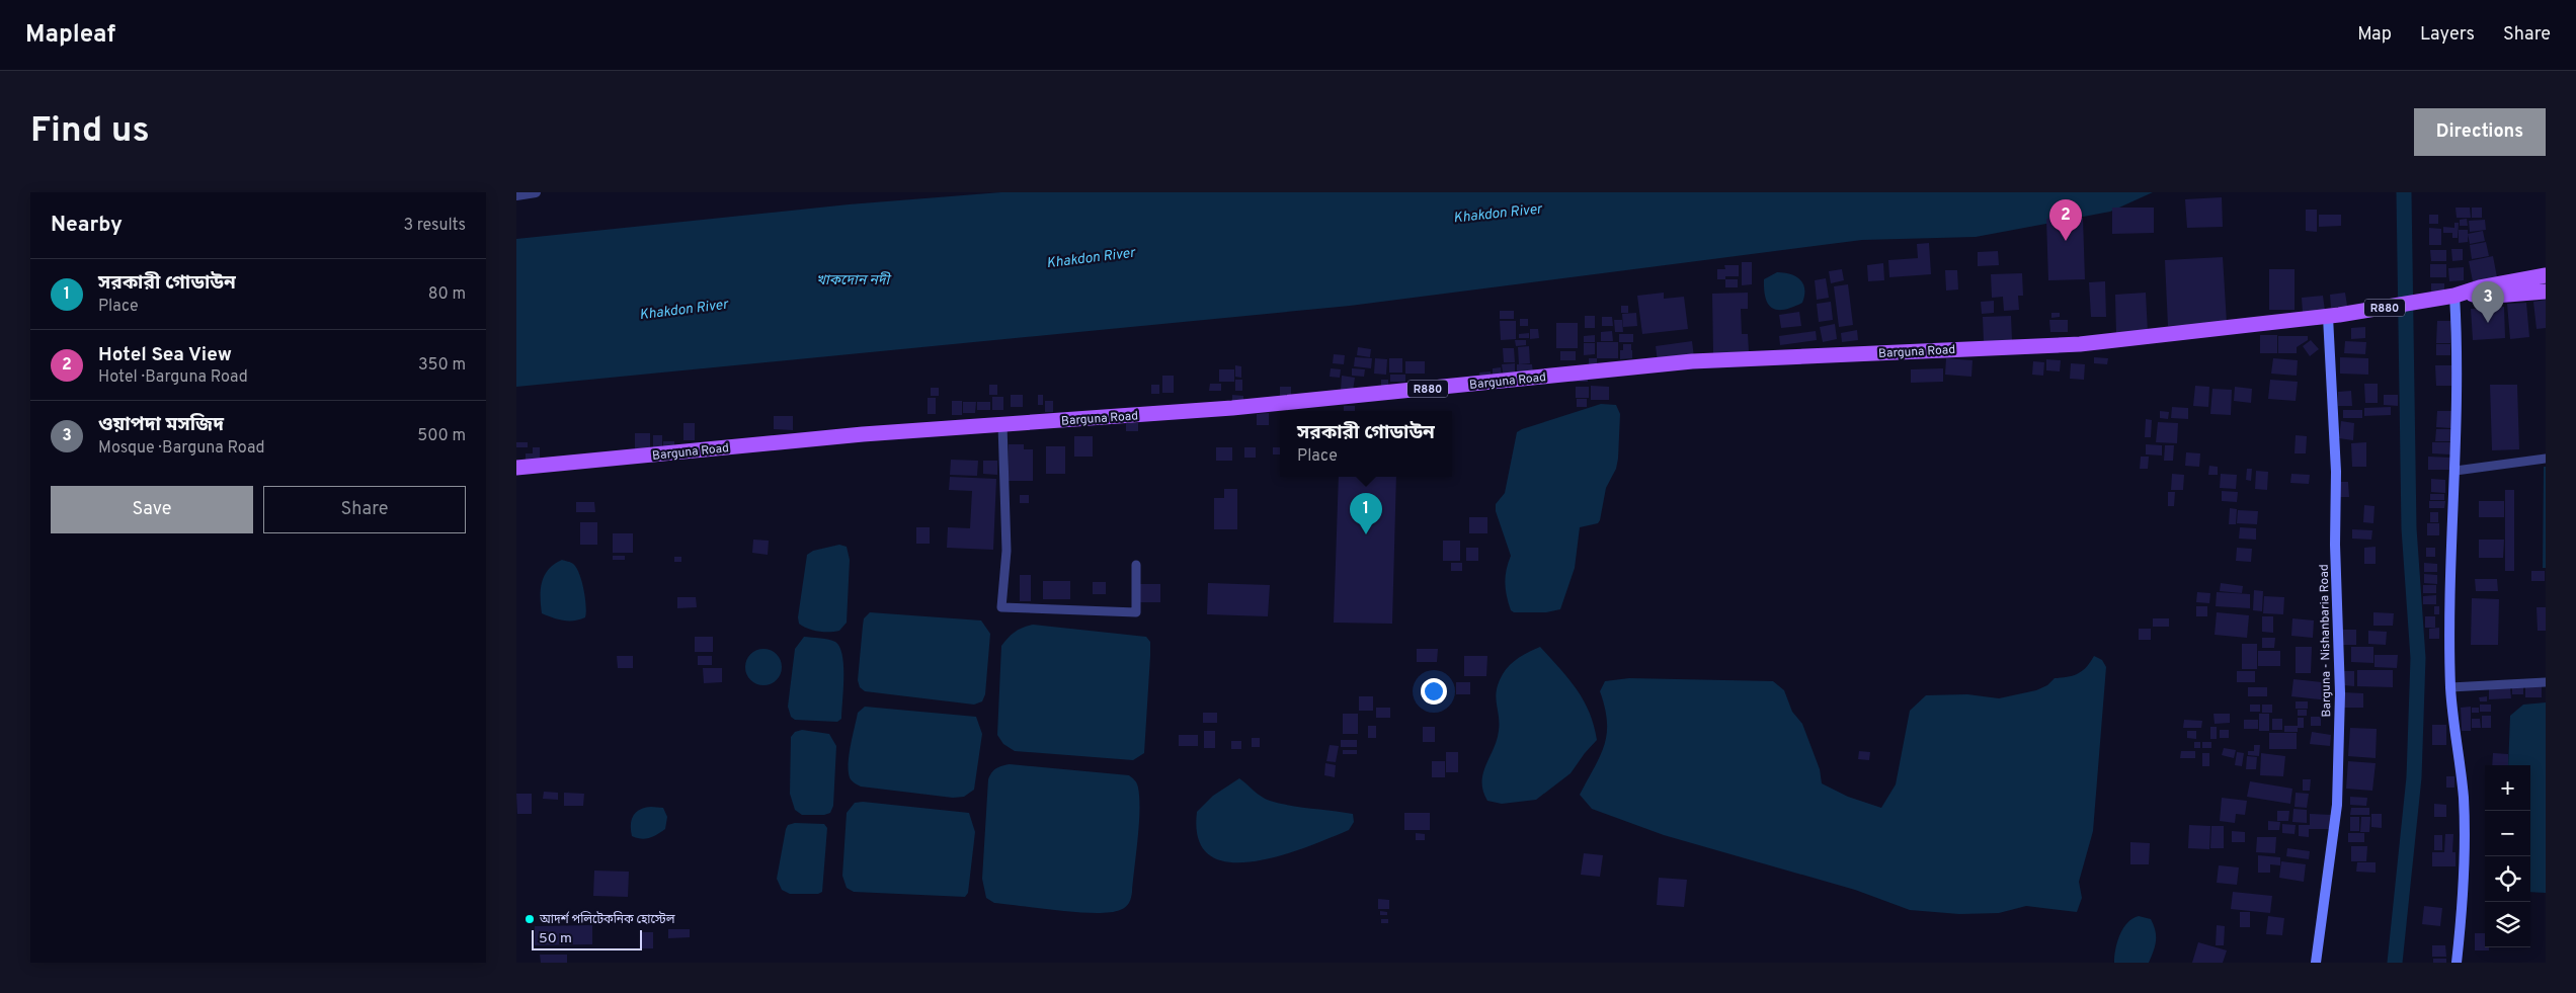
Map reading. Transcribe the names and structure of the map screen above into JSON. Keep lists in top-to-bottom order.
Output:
{
  "streets": {
    "main road": ["R880", "Barguna Road"],
    "street": ["Barguna - Nishanbaria Road"]
  },
  "crossings": [
    ["Barguna Road", "Barguna - Nishanbaria Road"]
  ],
  "water": ["Khakdon River", "খাকদোন নদী"],
  "places": ["আদর্শ পলিটেকনিক হোস্টেল"],
  "scale_bar": "50 m",
  "page": {
    "header": "Mapleaf",
    "nav": ["Map", "Layers", "Share"],
    "buttons": [
      "Directions",
      ["Save", "Share"]
    ],
    "title": "Find us",
    "heading": ["Nearby", "3 results"],
    "pins": ["2", "3", "1"],
    "list": [
      {
        "mark": "1",
        "name": "সরকারী গোডাউন",
        "note": "Place",
        "value": "80 m"
      },
      {
        "mark": "2",
        "name": "Hotel Sea View",
        "note": "Hotel · Barguna Road",
        "value": "350 m"
      },
      {
        "mark": "3",
        "name": "ওয়াপদা মসজিদ",
        "note": "Mosque · Barguna Road",
        "value": "500 m"
      }
    ],
    "popup": ["সরকারী গোডাউন", "Place"],
    "map_buttons": ["+", "−"],
    "scale": "50 m"
  }
}
